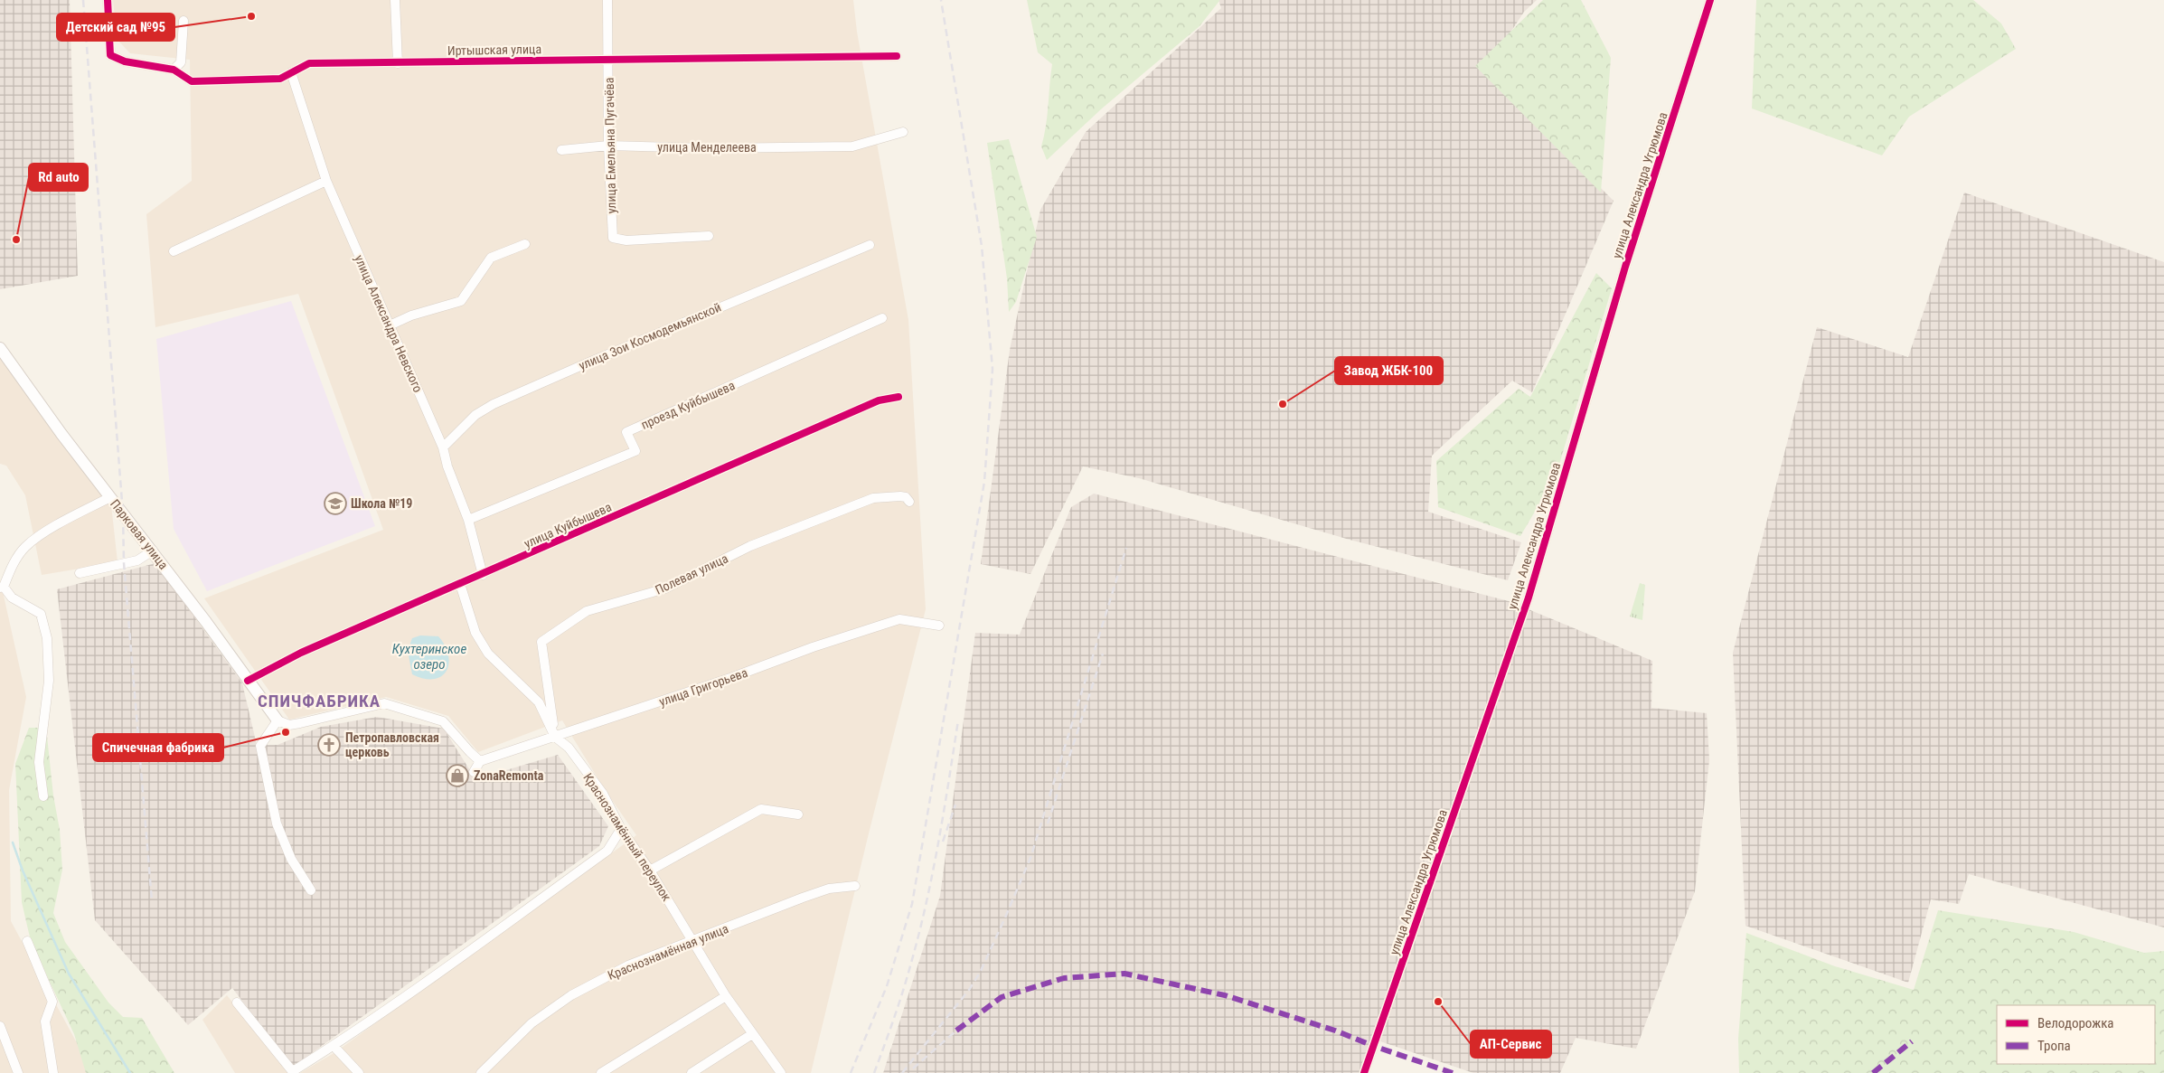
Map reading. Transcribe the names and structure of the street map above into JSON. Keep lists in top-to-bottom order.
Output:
{
  "streets": {
    "street": [
      "Иртышская улица",
      "улица Емельяна Пугачёва",
      "улица Менделеева",
      "улица Александра Угрюмова",
      "улица Александра Невского",
      "улица Зои Космодемьянской",
      "проезд Куйбышева",
      "улица Куйбышева",
      "Парковая улица",
      "Полевая улица",
      "улица Григорьева",
      "Краснознамённый переулок",
      "Краснознамённая улица"
    ]
  },
  "crossings": [
    ["Иртышская улица", "улица Емельяна Пугачёва"],
    ["Иртышская улица", "улица Александра Невского"],
    ["улица Емельяна Пугачёва", "улица Менделеева"],
    ["улица Александра Невского", "улица Зои Космодемьянской"],
    ["улица Александра Невского", "проезд Куйбышева"],
    ["улица Александра Невского", "улица Куйбышева"],
    ["улица Куйбышева", "Парковая улица"],
    ["улица Куйбышева", "Краснознамённый переулок"],
    ["Полевая улица", "улица Григорьева"],
    ["Полевая улица", "Краснознамённый переулок"],
    ["улица Григорьева", "Краснознамённый переулок"],
    ["Краснознамённый переулок", "Краснознамённая улица"]
  ],
  "districts": ["СПИЧФАБРИКА"],
  "water": ["Кухтеринское озеро"],
  "places": {
    "other": [
      "Детский сад №95",
      "Rd auto",
      "Завод ЖБК-100",
      "Спичечная фабрика",
      "АП-Сервис"
    ],
    "school or university": ["Школа №19"],
    "church": ["Петропавловская церковь"],
    "shop": ["ZonaRemonta"]
  },
  "legend": ["Велодорожка", "Тропа"]
}
